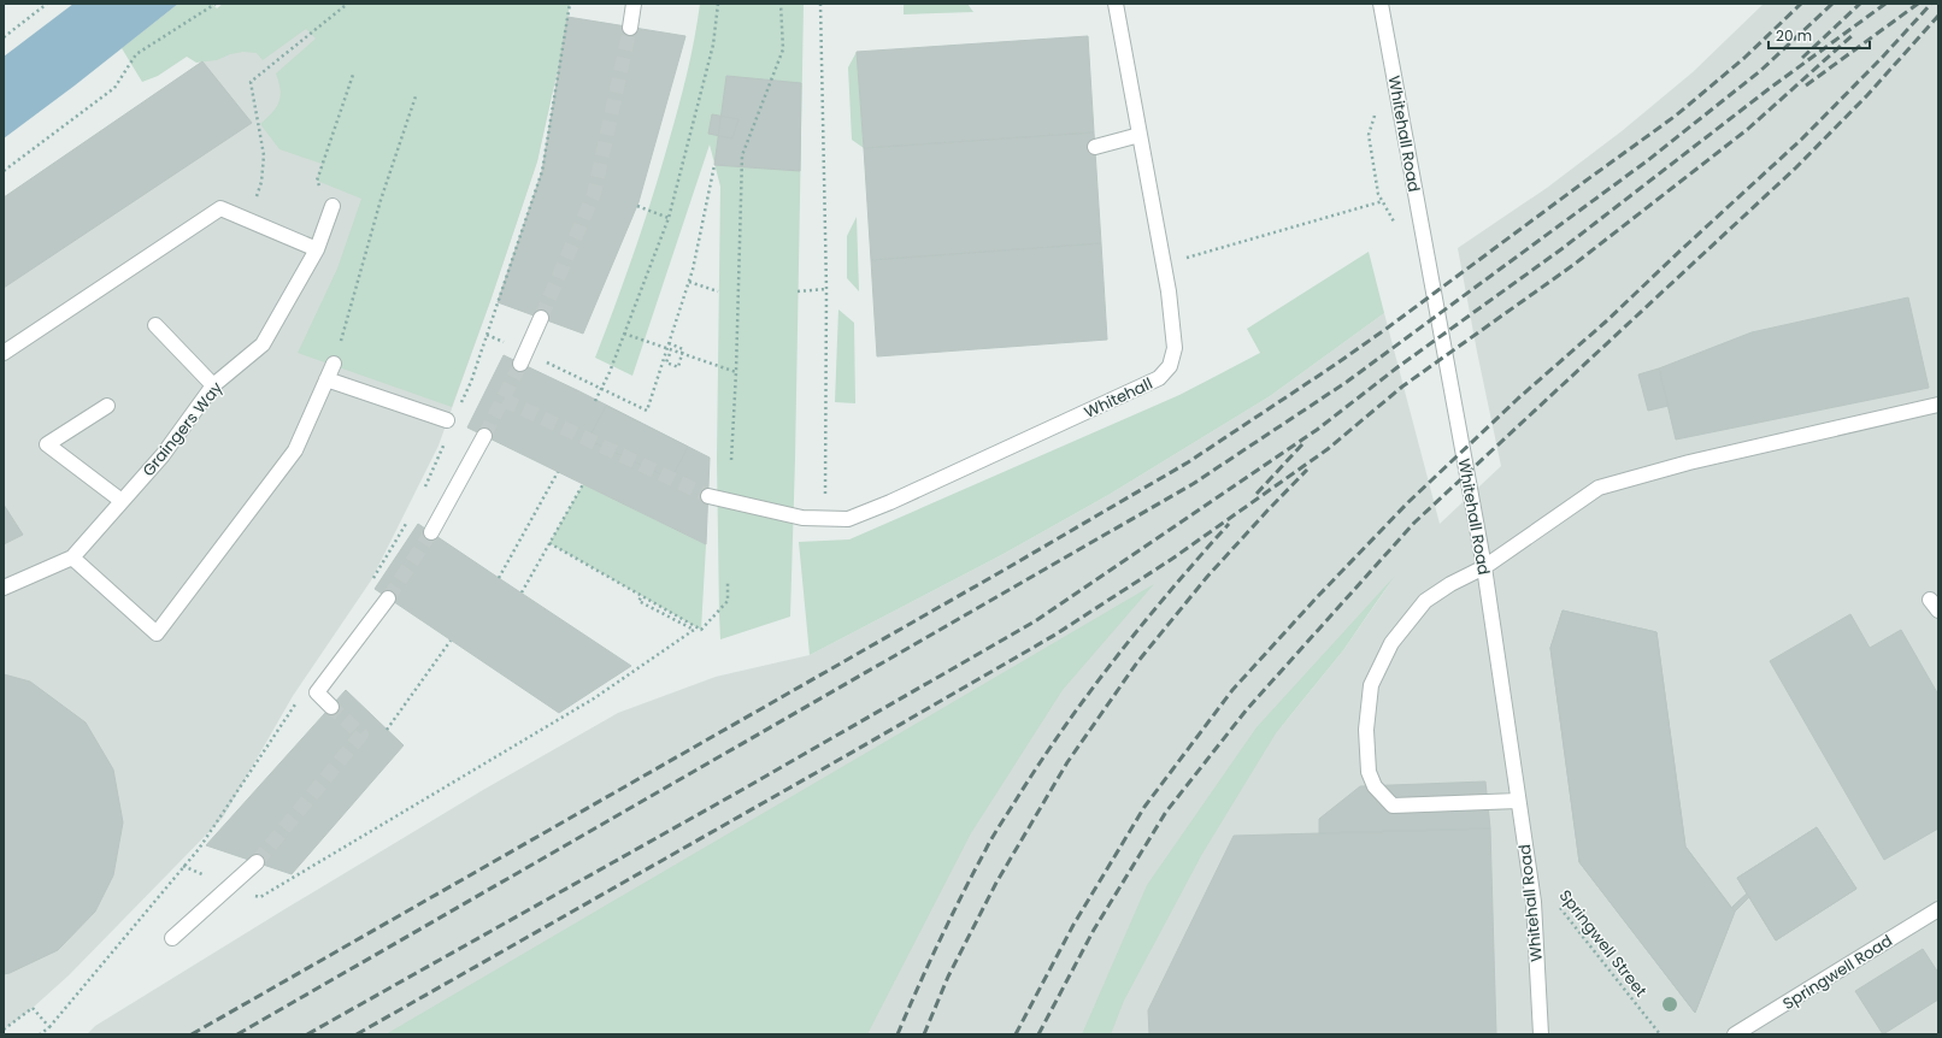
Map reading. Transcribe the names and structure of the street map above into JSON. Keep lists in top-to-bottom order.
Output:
{
  "streets": {
    "street": [
      "Whitehall Road",
      "Whitehall",
      "Graingers Way",
      "Springwell Road"
    ],
    "path": ["Springwell Street"]
  },
  "scale_bar": "20 m"
}
